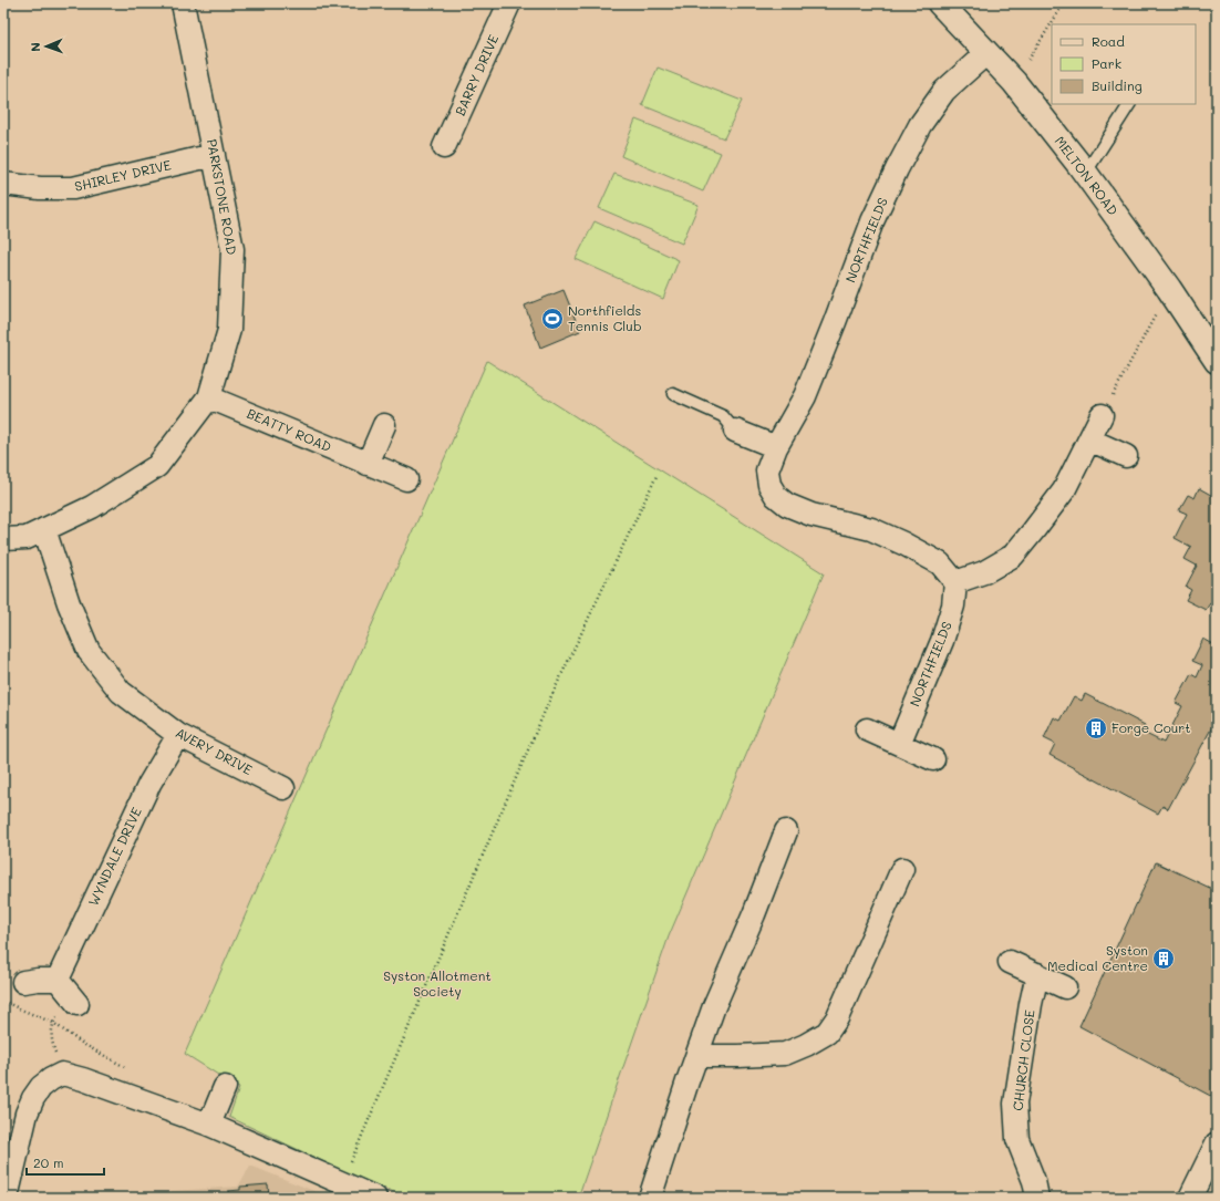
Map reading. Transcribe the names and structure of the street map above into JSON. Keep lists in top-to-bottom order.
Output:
{
  "streets": {
    "street": [
      "BARRY DRIVE",
      "SHIRLEY DRIVE",
      "MELTON ROAD",
      "PARKSTONE ROAD",
      "NORTHFIELDS",
      "BEATTY ROAD",
      "AVERY DRIVE",
      "WYNDALE DRIVE",
      "CHURCH CLOSE"
    ]
  },
  "crossings": [
    ["SHIRLEY DRIVE", "PARKSTONE ROAD"],
    ["MELTON ROAD", "NORTHFIELDS"],
    ["PARKSTONE ROAD", "BEATTY ROAD"],
    ["PARKSTONE ROAD", "AVERY DRIVE"],
    ["AVERY DRIVE", "WYNDALE DRIVE"]
  ],
  "parks": ["Syston Allotment Society"],
  "places": {
    "sports": ["Northfields Tennis Club"],
    "building": ["Forge Court", "Syston Medical Centre"]
  },
  "legend": ["Road", "Park", "Building"],
  "scale_bar": "20 m",
  "north": "left"
}
